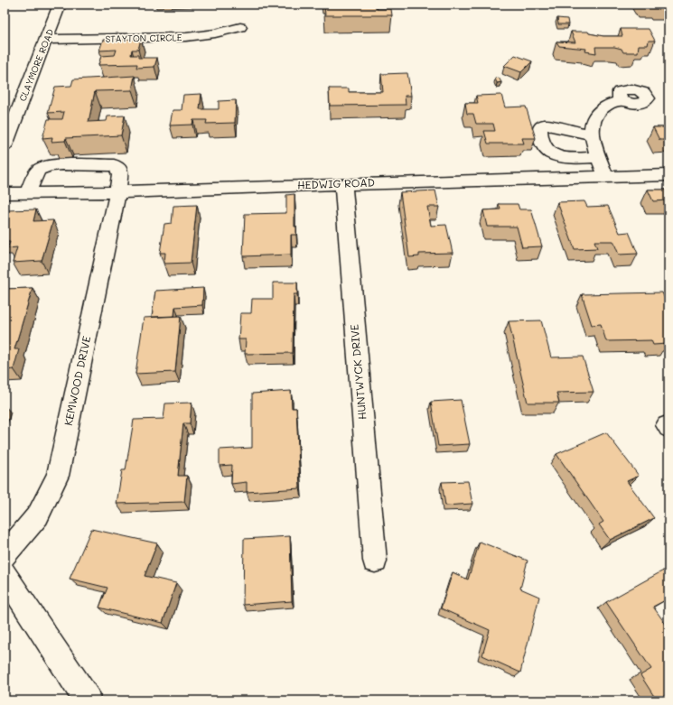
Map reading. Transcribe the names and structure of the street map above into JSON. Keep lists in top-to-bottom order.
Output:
{
  "streets": {
    "street": [
      "STAYTON CIRCLE",
      "CLAYMORE ROAD",
      "HEDWIG ROAD",
      "HUNTWYCK DRIVE",
      "KEMWOOD DRIVE"
    ]
  },
  "crossings": [
    ["STAYTON CIRCLE", "CLAYMORE ROAD"],
    ["HEDWIG ROAD", "HUNTWYCK DRIVE"],
    ["HEDWIG ROAD", "KEMWOOD DRIVE"]
  ]
}
